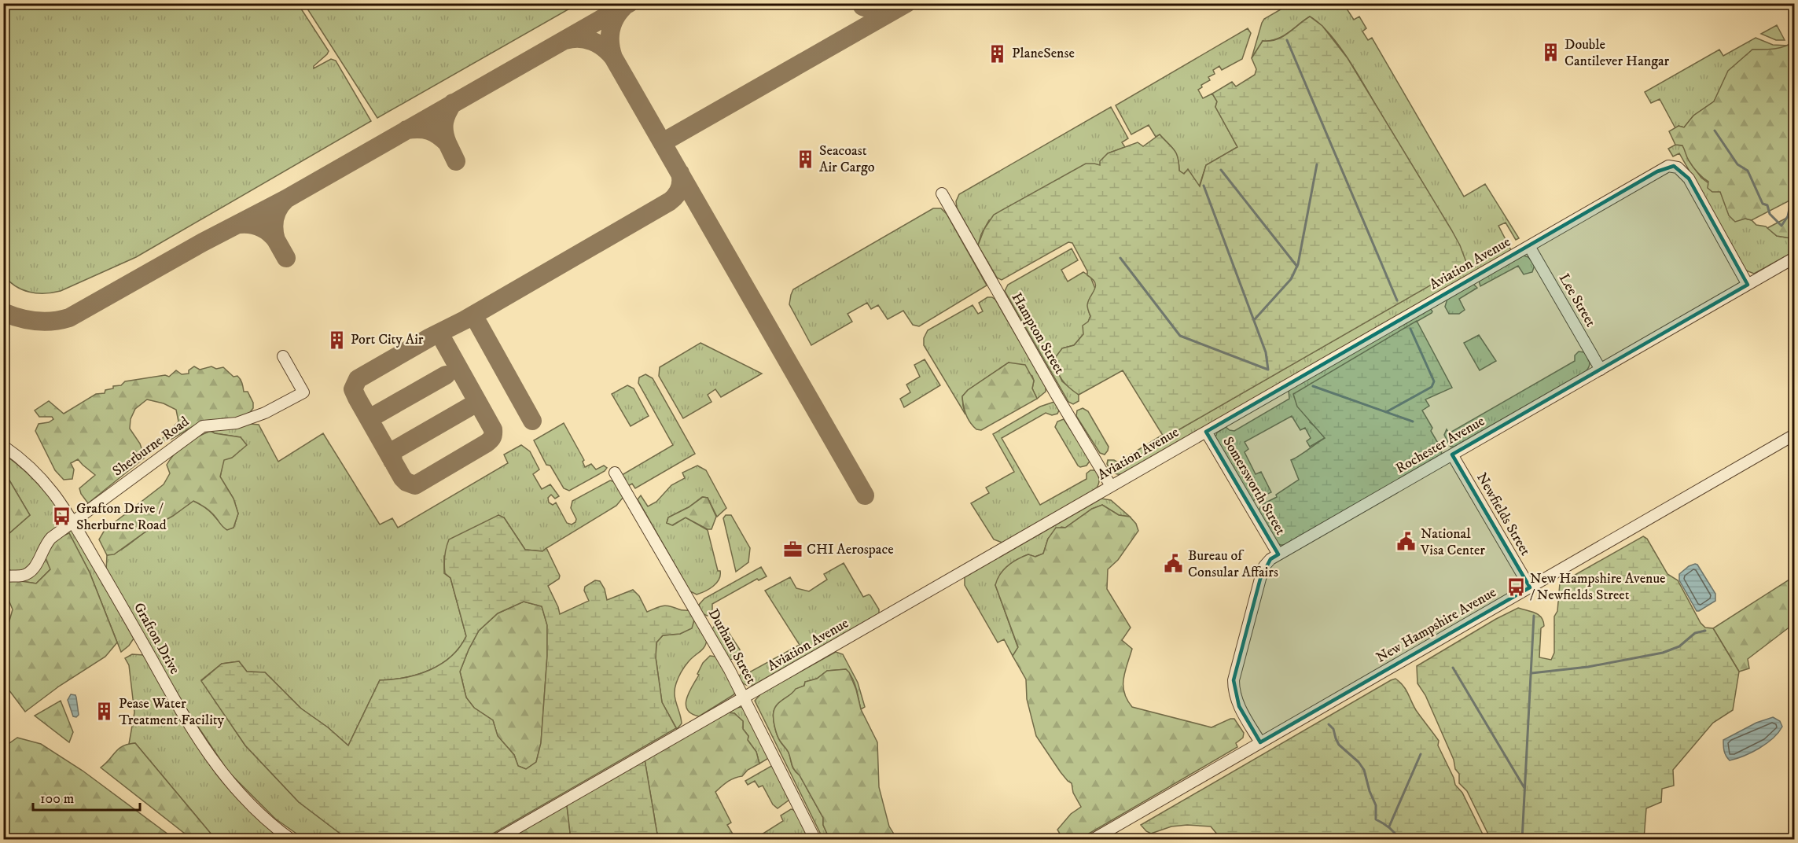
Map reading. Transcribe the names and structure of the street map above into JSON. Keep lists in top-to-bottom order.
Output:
{
  "streets": {
    "street": [
      "Aviation Avenue",
      "Lee Street",
      "Hampton Street",
      "Rochester Avenue",
      "Sherburne Road",
      "Somersworth Street",
      "Newfields Street",
      "New Hampshire Avenue",
      "Grafton Drive",
      "Durham Street"
    ]
  },
  "crossings": [
    ["Aviation Avenue", "Lee Street"],
    ["Aviation Avenue", "Hampton Street"],
    ["Aviation Avenue", "Rochester Avenue"],
    ["Aviation Avenue", "Somersworth Street"],
    ["Aviation Avenue", "Durham Street"],
    ["Lee Street", "Rochester Avenue"],
    ["Rochester Avenue", "Somersworth Street"],
    ["Rochester Avenue", "Newfields Street"],
    ["Rochester Avenue", "New Hampshire Avenue"],
    ["Sherburne Road", "Grafton Drive"],
    ["Newfields Street", "New Hampshire Avenue"]
  ],
  "places": {
    "building": [
      "Double Cantilever Hangar",
      "PlaneSense",
      "Seacoast Air Cargo",
      "Port City Air",
      "Pease Water Treatment Facility"
    ],
    "bus stop": ["Grafton Drive / Sherburne Road", "New Hampshire Avenue / Newfields Street"],
    "public building": ["National Visa Center", "Bureau of Consular Affairs"],
    "office": ["CHI Aerospace"]
  },
  "scale_bar": "100 m"
}
